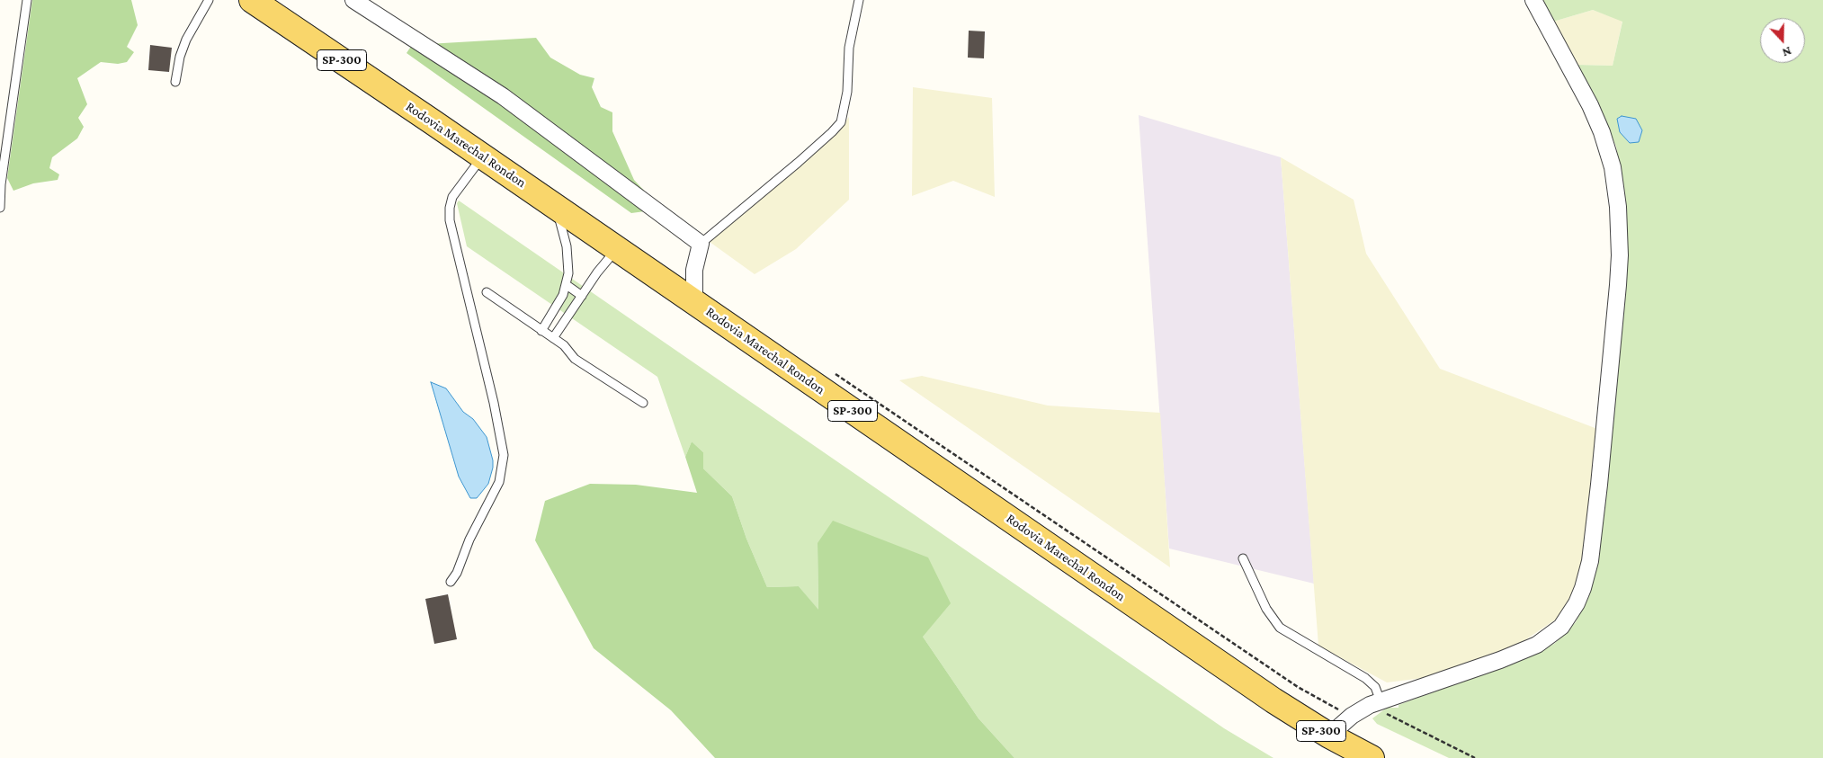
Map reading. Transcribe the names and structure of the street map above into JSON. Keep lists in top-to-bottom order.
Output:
{
  "streets": {
    "main road": ["SP-300", "Rodovia Marechal Rondon"]
  },
  "north": "bottom"
}
